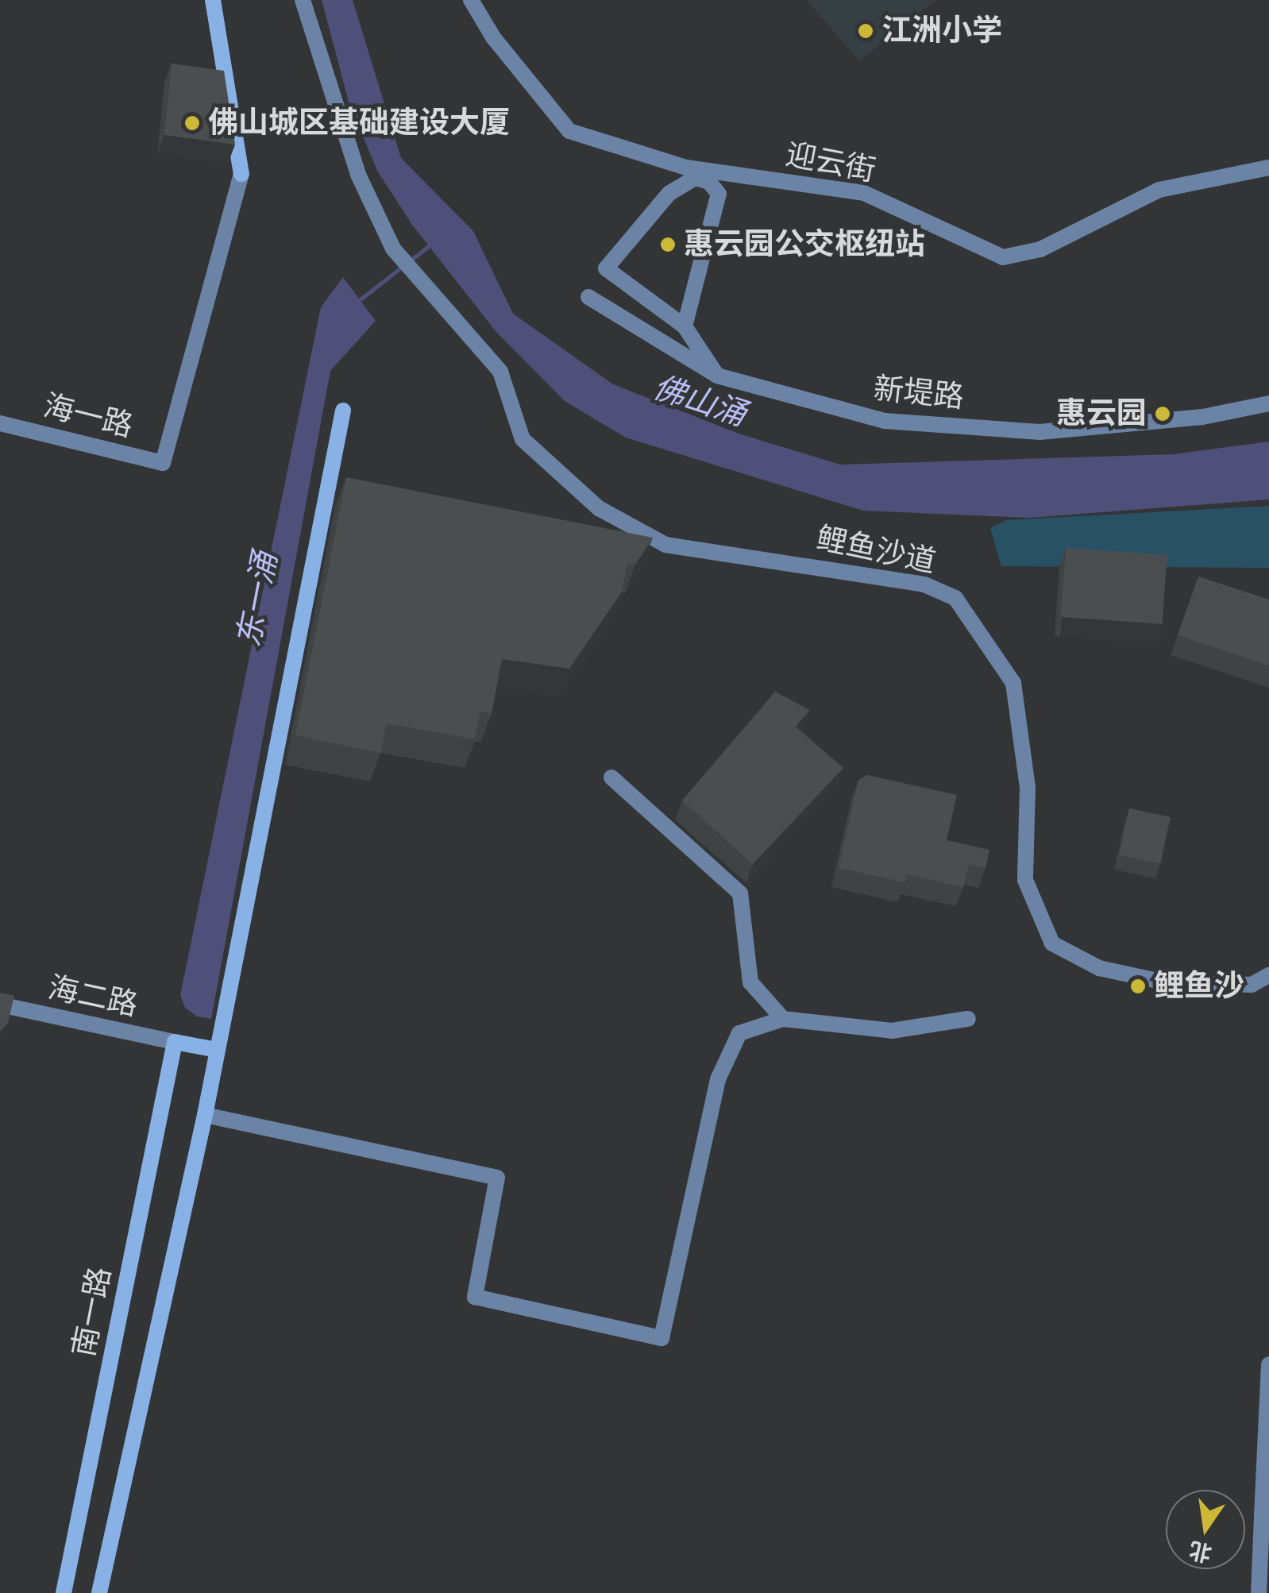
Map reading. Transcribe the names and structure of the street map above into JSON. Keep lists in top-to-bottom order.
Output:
{
  "streets": {
    "main road": ["南一路"],
    "street": [
      "迎云街",
      "新堤路",
      "海一路",
      "鲤鱼沙道",
      "海二路"
    ]
  },
  "crossings": [
    ["海二路", "南一路"]
  ],
  "water": ["佛山涌", "东一涌"],
  "places": [
    "江洲小学",
    "佛山城区基础建设大厦",
    "惠云园公交枢纽站",
    "惠云园",
    "鲤鱼沙"
  ],
  "north": "bottom"
}
